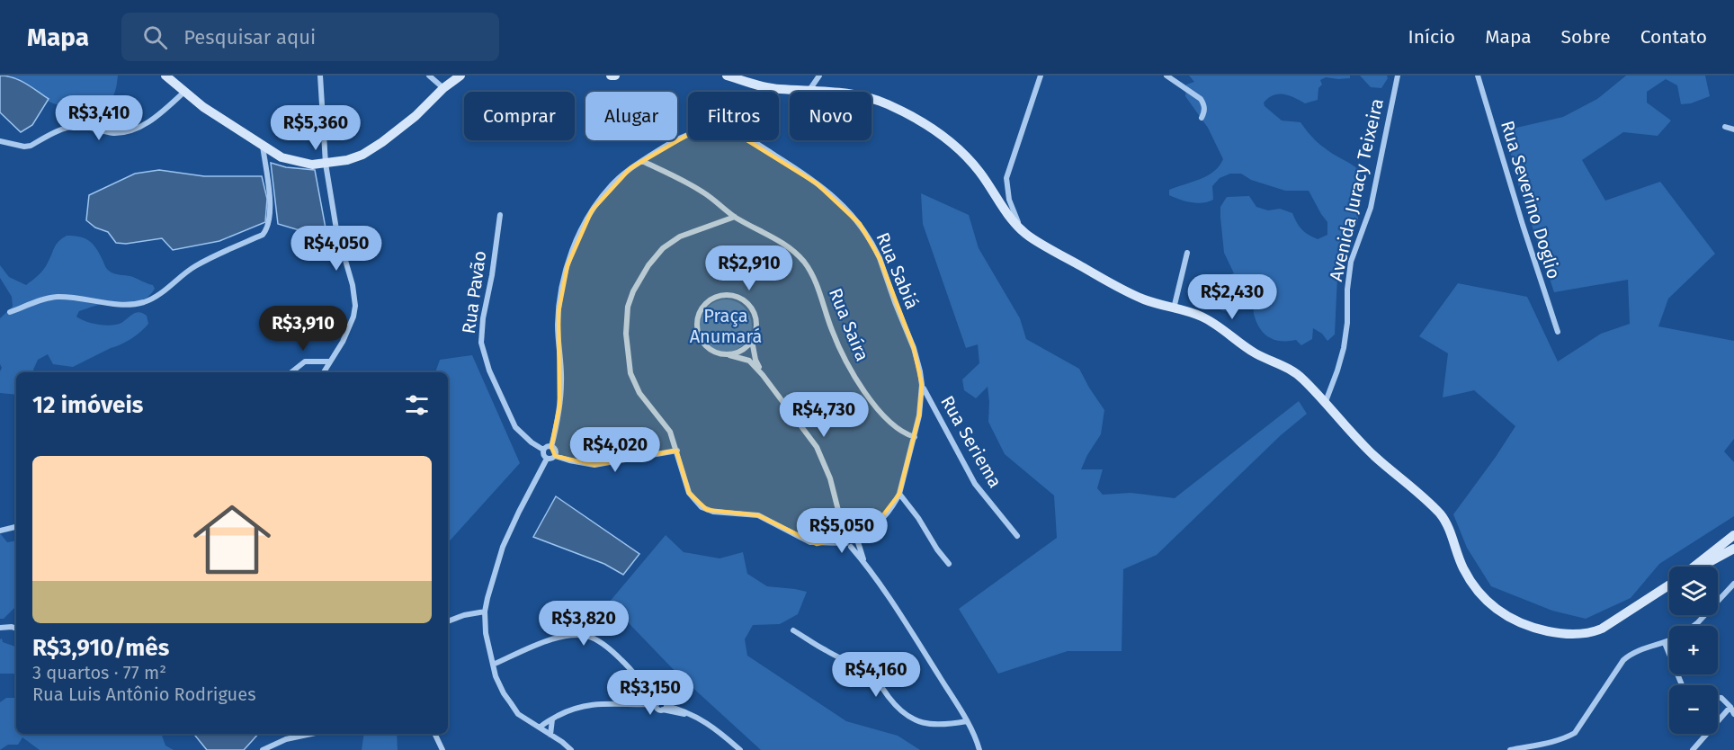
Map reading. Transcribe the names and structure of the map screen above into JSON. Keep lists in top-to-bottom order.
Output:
{
  "streets": {
    "street": [
      "Avenida Juracy Teixeira",
      "Rua Severino Doglio",
      "Rua Sabiá",
      "Rua Pavão",
      "Rua Saíra",
      "Rua Seriema"
    ]
  },
  "crossings": [
    ["Rua Sabiá", "Rua Pavão"],
    ["Rua Sabiá", "Rua Saíra"],
    ["Rua Sabiá", "Rua Seriema"]
  ],
  "parks": ["Praça Anumará"],
  "page": {
    "header": "Mapa",
    "search": "Pesquisar aqui",
    "nav": [
      "Início",
      "Mapa",
      "Sobre",
      "Contato"
    ],
    "chip": [
      "Comprar",
      "Alugar",
      "Filtros",
      "Novo"
    ],
    "price": [
      "R$3,410",
      "R$5,360",
      "R$4,050",
      "R$2,910",
      "R$2,430",
      "R$3,910",
      "R$4,730",
      "R$4,020",
      "R$5,050",
      "R$3,820",
      "R$4,160",
      "R$3,150"
    ],
    "heading": "12 imóveis",
    "list": [
      {
        "name": "R$3,910/mês",
        "note": "3 quartos · 77 m² · Rua Luis Antônio Rodrigues"
      }
    ],
    "map_buttons": ["+", "−"]
  }
}
